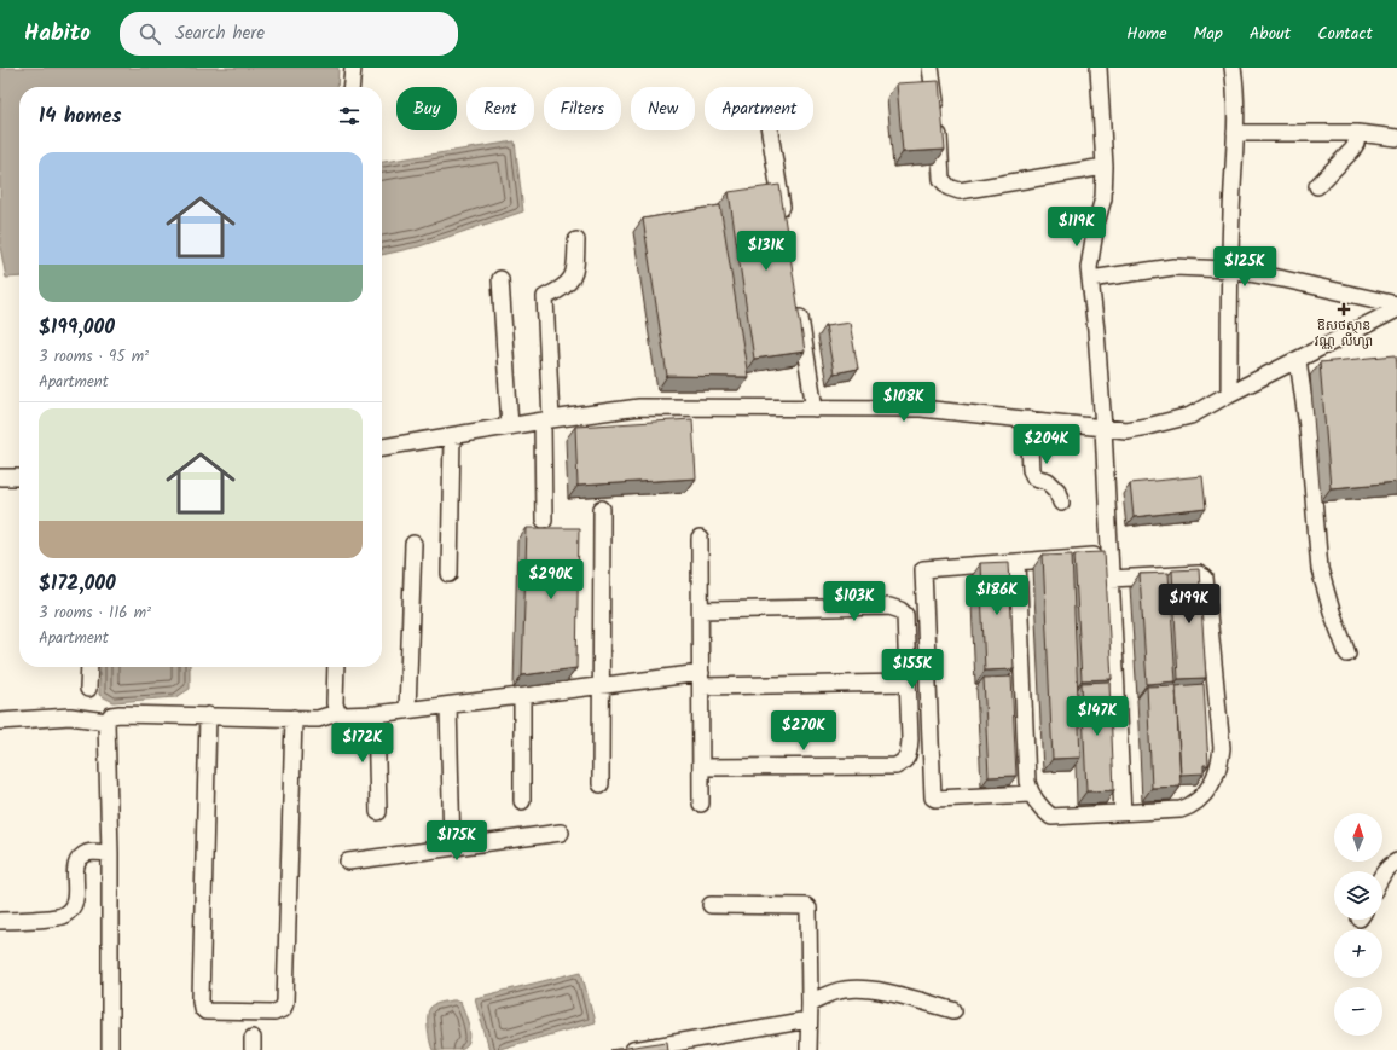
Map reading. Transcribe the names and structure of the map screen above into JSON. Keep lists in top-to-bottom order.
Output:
{
  "places": {
    "health": ["ឱសថស្ថាន វណ្ណ លីហ្សា"]
  },
  "north": "top",
  "page": {
    "header": "Habito",
    "search": "Search here",
    "nav": [
      "Home",
      "Map",
      "About",
      "Contact"
    ],
    "chip": [
      "Buy",
      "Rent",
      "Filters",
      "New",
      "Apartment"
    ],
    "heading": "14 homes",
    "list": [
      {
        "name": "$199,000",
        "note": "3 rooms · 95 m² · Apartment"
      },
      {
        "name": "$172,000",
        "note": "3 rooms · 116 m² · Apartment"
      }
    ],
    "price": [
      "$119K",
      "$131K",
      "$125K",
      "$108K",
      "$204K",
      "$290K",
      "$186K",
      "$103K",
      "$199K",
      "$155K",
      "$147K",
      "$270K",
      "$172K",
      "$175K"
    ],
    "map_buttons": ["+", "−"]
  }
}
